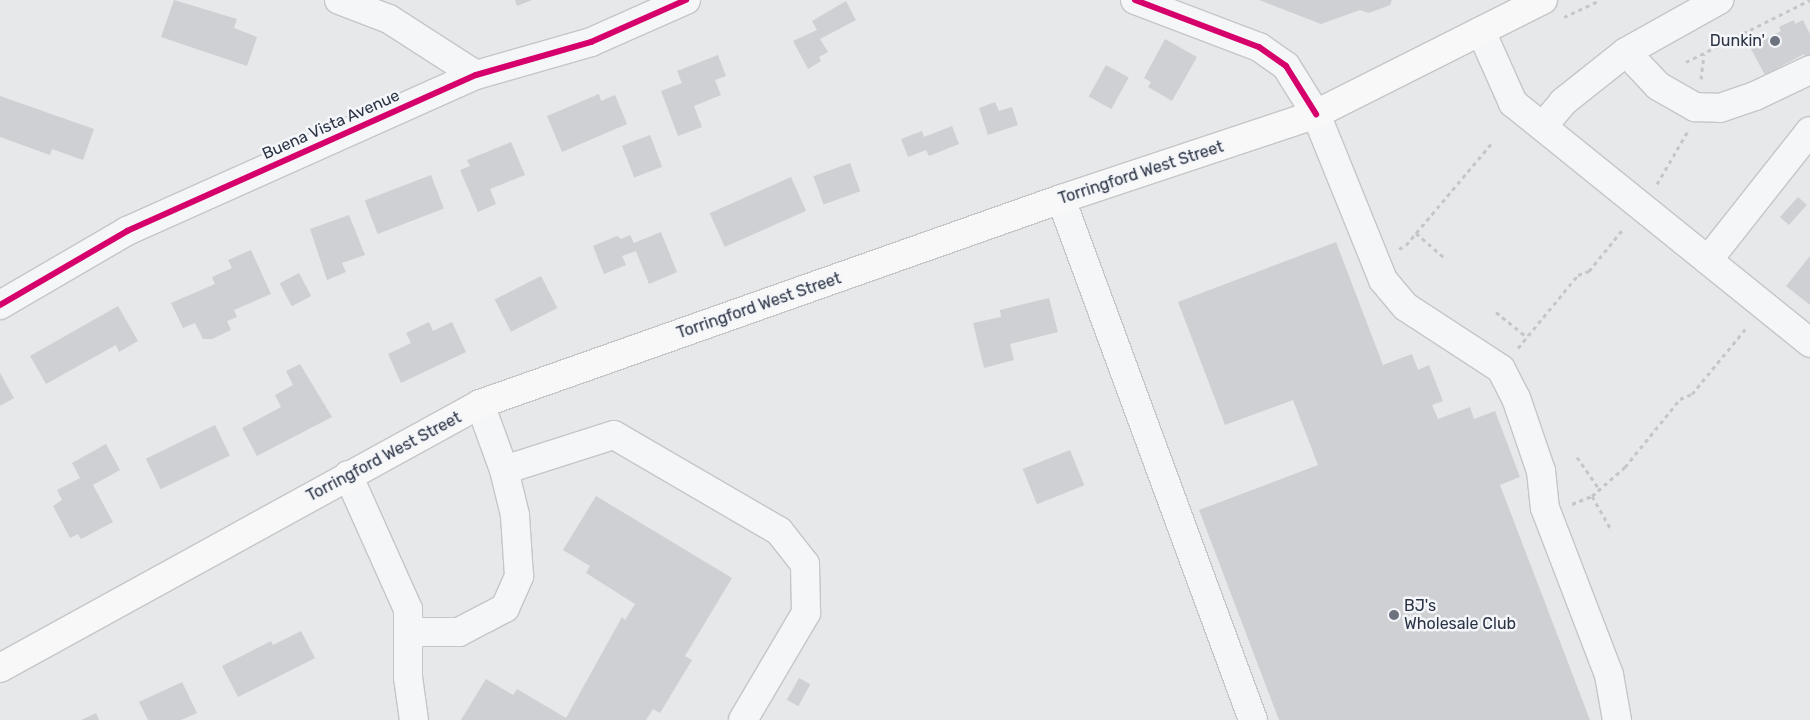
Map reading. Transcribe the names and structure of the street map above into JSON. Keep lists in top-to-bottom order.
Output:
{
  "streets": {
    "main road": ["Torringford West Street"],
    "street": ["Buena Vista Avenue"]
  },
  "places": ["Dunkin'", "BJ's Wholesale Club"]
}
